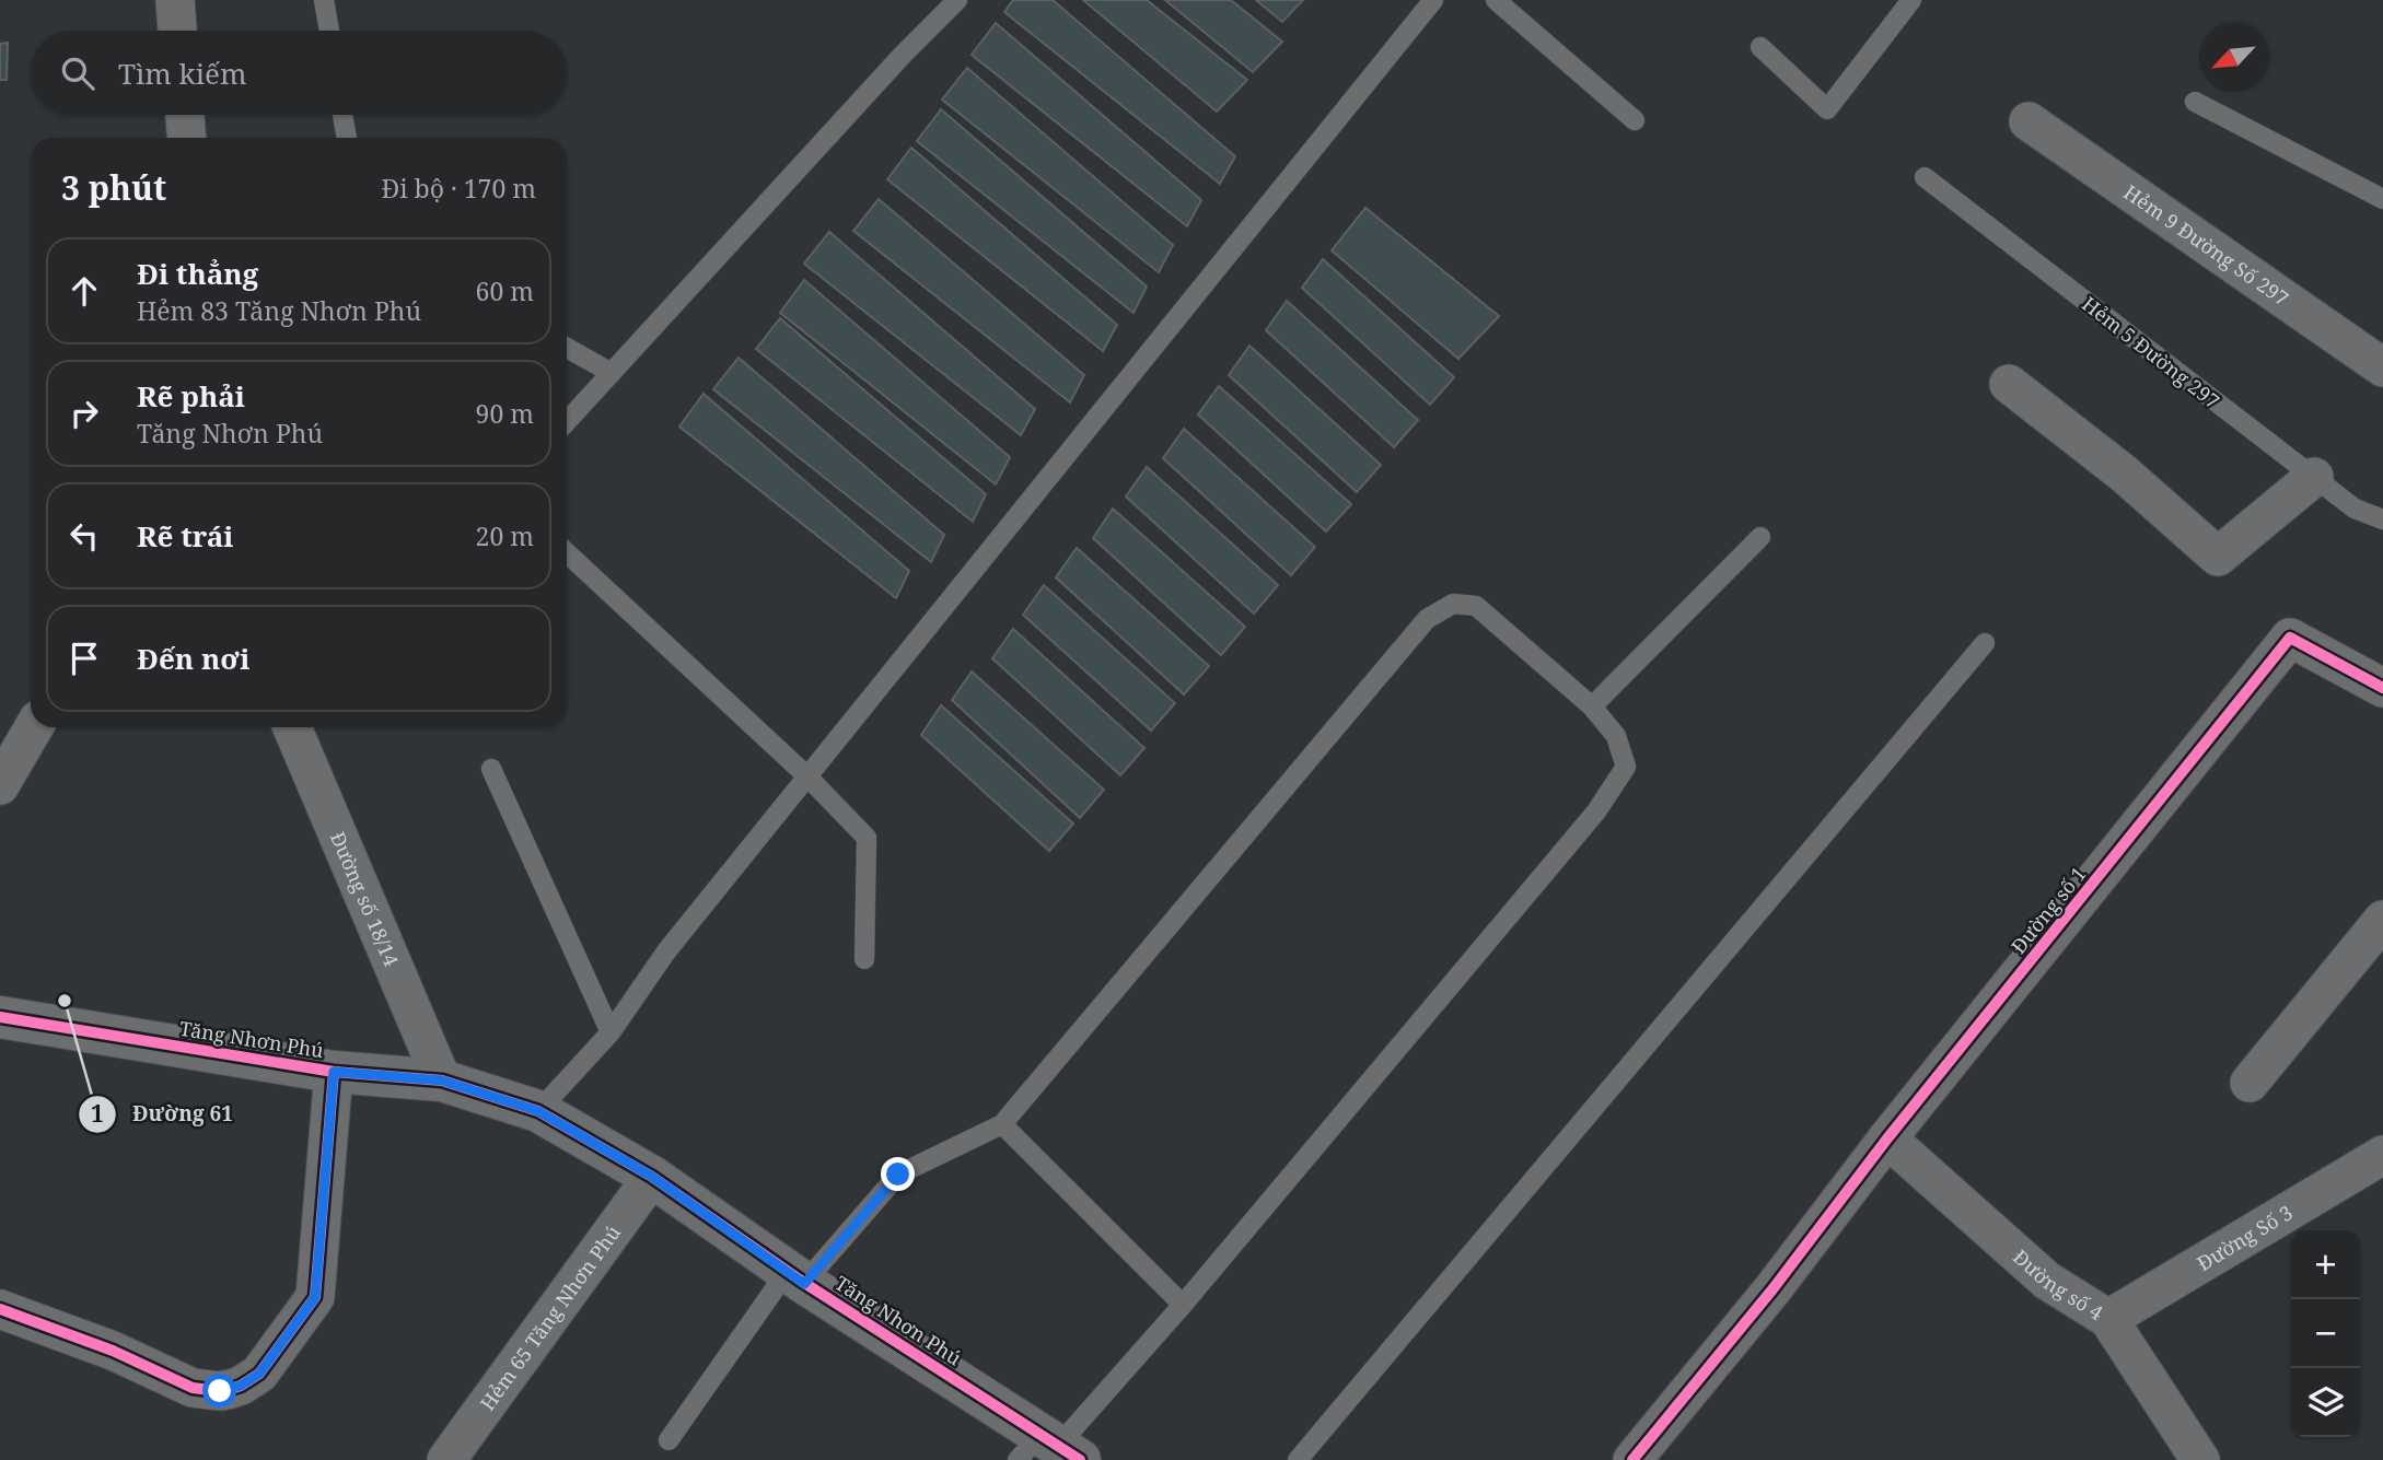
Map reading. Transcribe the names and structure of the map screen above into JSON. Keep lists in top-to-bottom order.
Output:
{
  "streets": {
    "street": [
      "Hẻm 9 Đường Số 297",
      "Đường số 18/14",
      "Đường số 1",
      "Tăng Nhơn Phú",
      "Đường Số 3",
      "Đường số 4",
      "Hẻm 65 Tăng Nhơn Phú"
    ],
    "lane": ["Hẻm 5 Đường 297"]
  },
  "crossings": [
    ["Đường số 18/14", "Tăng Nhơn Phú"],
    ["Đường số 1", "Đường số 4"],
    ["Tăng Nhơn Phú", "Hẻm 65 Tăng Nhơn Phú"],
    ["Đường Số 3", "Đường số 4"]
  ],
  "places": ["Đường 61"],
  "north": "bottom left",
  "page": {
    "search": "Tìm kiếm",
    "heading": ["3 phút", "Đi bộ · 170 m"],
    "list": [
      ["Đi thẳng", "Hẻm 83 Tăng Nhơn Phú", "60 m"],
      ["Rẽ phải", "Tăng Nhơn Phú", "90 m"],
      ["Rẽ trái", "20 m"],
      "Đến nơi"
    ],
    "map_buttons": ["+", "−"]
  }
}
